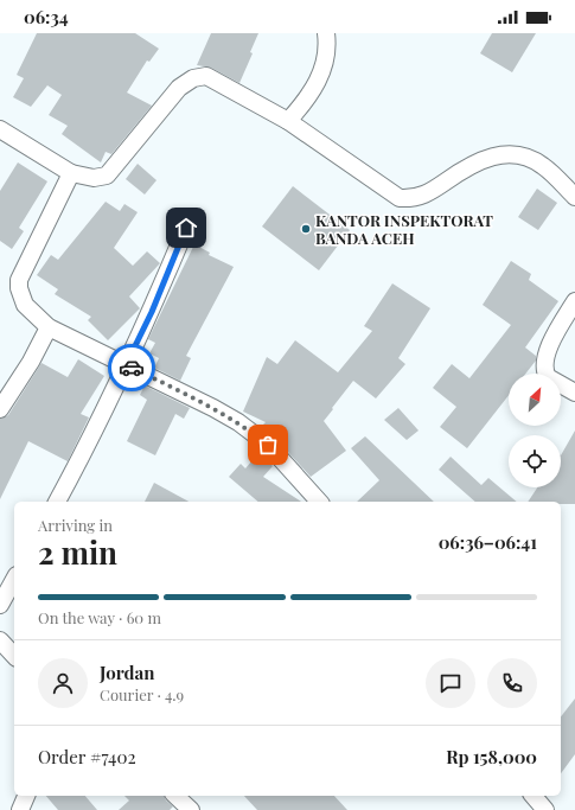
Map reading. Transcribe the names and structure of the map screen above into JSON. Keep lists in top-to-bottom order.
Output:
{
  "places": ["KANTOR INSPEKTORAT BANDA ACEH"],
  "north": "top right",
  "page": {
    "status": "06:34",
    "heading": ["2 min", "Arriving in", "06:36–06:41"],
    "panel": [
      "Jordan",
      "Courier · 4.9",
      "Order #7402",
      "Rp 158,000"
    ],
    "bar": "On the way · 60 m"
  }
}
